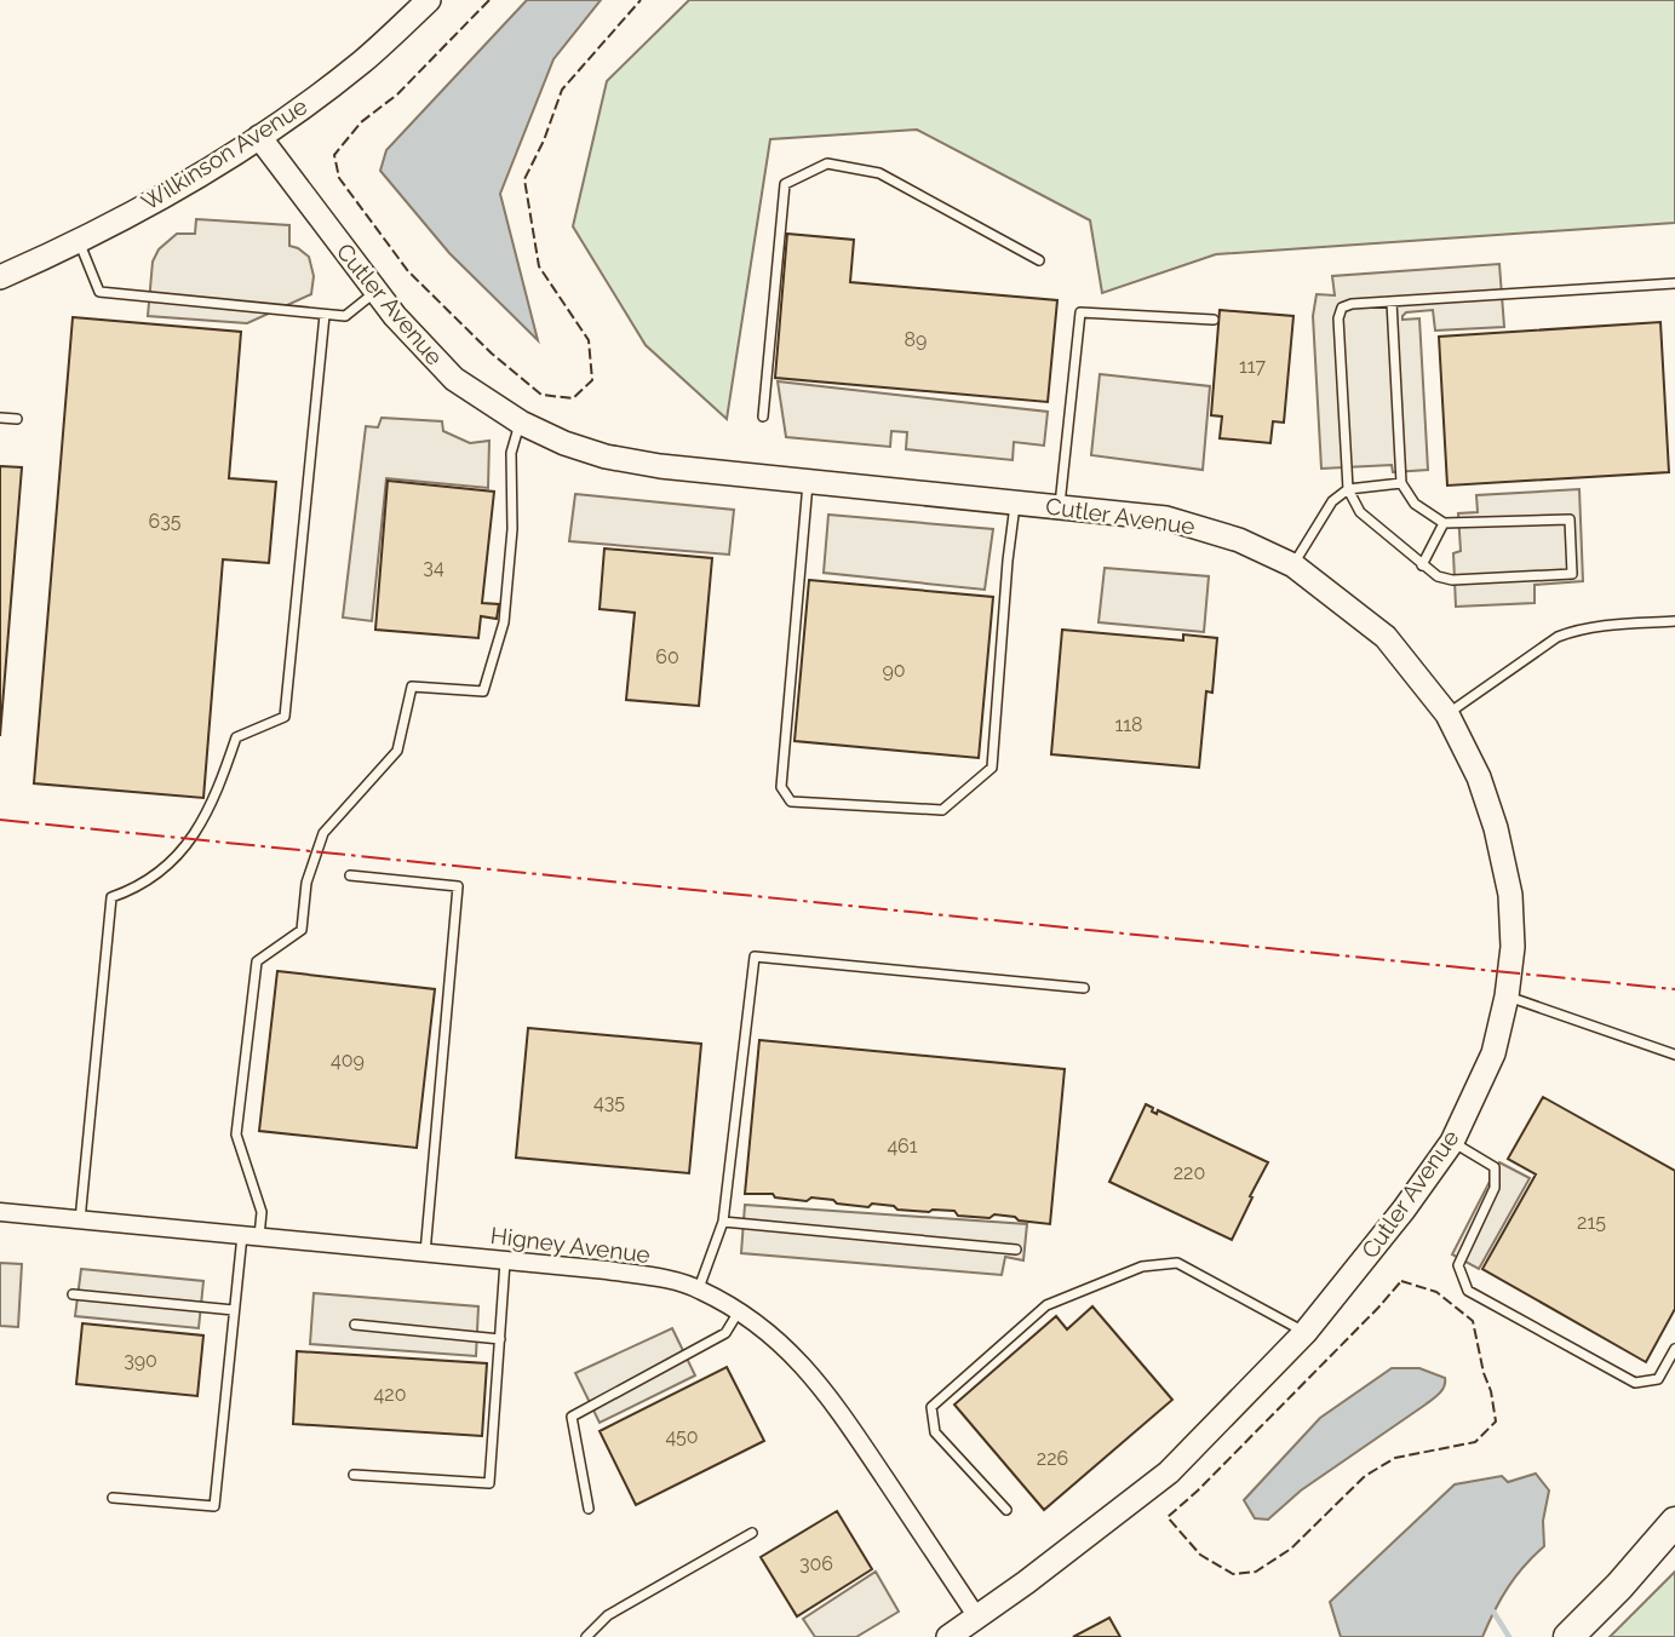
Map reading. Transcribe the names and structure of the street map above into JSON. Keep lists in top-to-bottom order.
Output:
{
  "streets": {
    "street": ["Wilkinson Avenue", "Cutler Avenue", "Higney Avenue"]
  },
  "crossings": [
    ["Wilkinson Avenue", "Cutler Avenue"],
    ["Cutler Avenue", "Higney Avenue"]
  ],
  "house_numbers": [
    "89",
    "117",
    "635",
    "34",
    "60",
    "90",
    "118",
    "409",
    "435",
    "461",
    "220",
    "215",
    "390",
    "420",
    "450",
    "226",
    "306"
  ]
}
